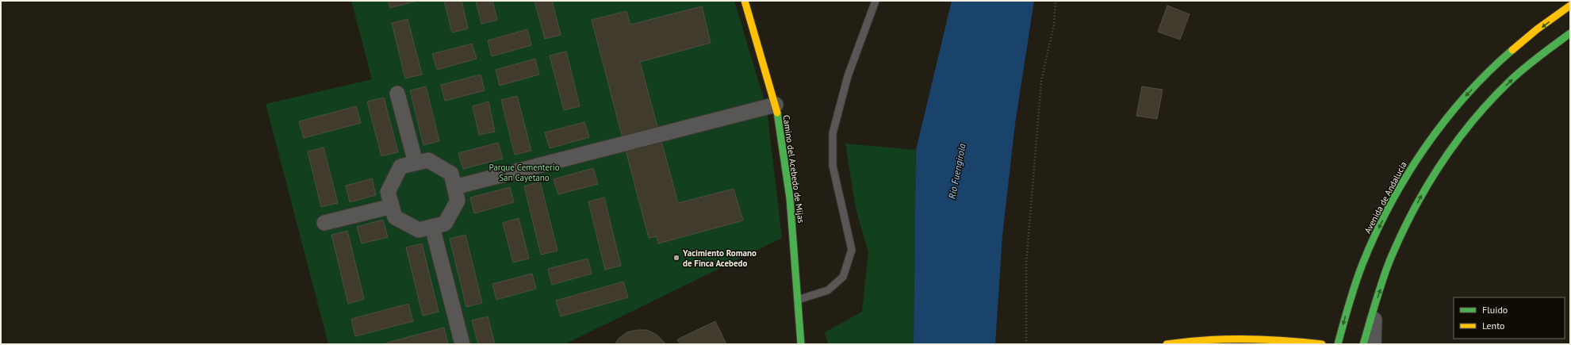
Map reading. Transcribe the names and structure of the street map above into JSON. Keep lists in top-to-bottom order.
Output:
{
  "streets": {
    "street": ["Camino del Acebedo de Mijas", "Avenida de Andalucía"]
  },
  "water": ["Rio Fuengirola"],
  "parks": ["Parque Cementerio San Cayetano"],
  "places": ["Yacimiento Romano de Finca Acebedo"],
  "legend": ["Fluido", "Lento"]
}
